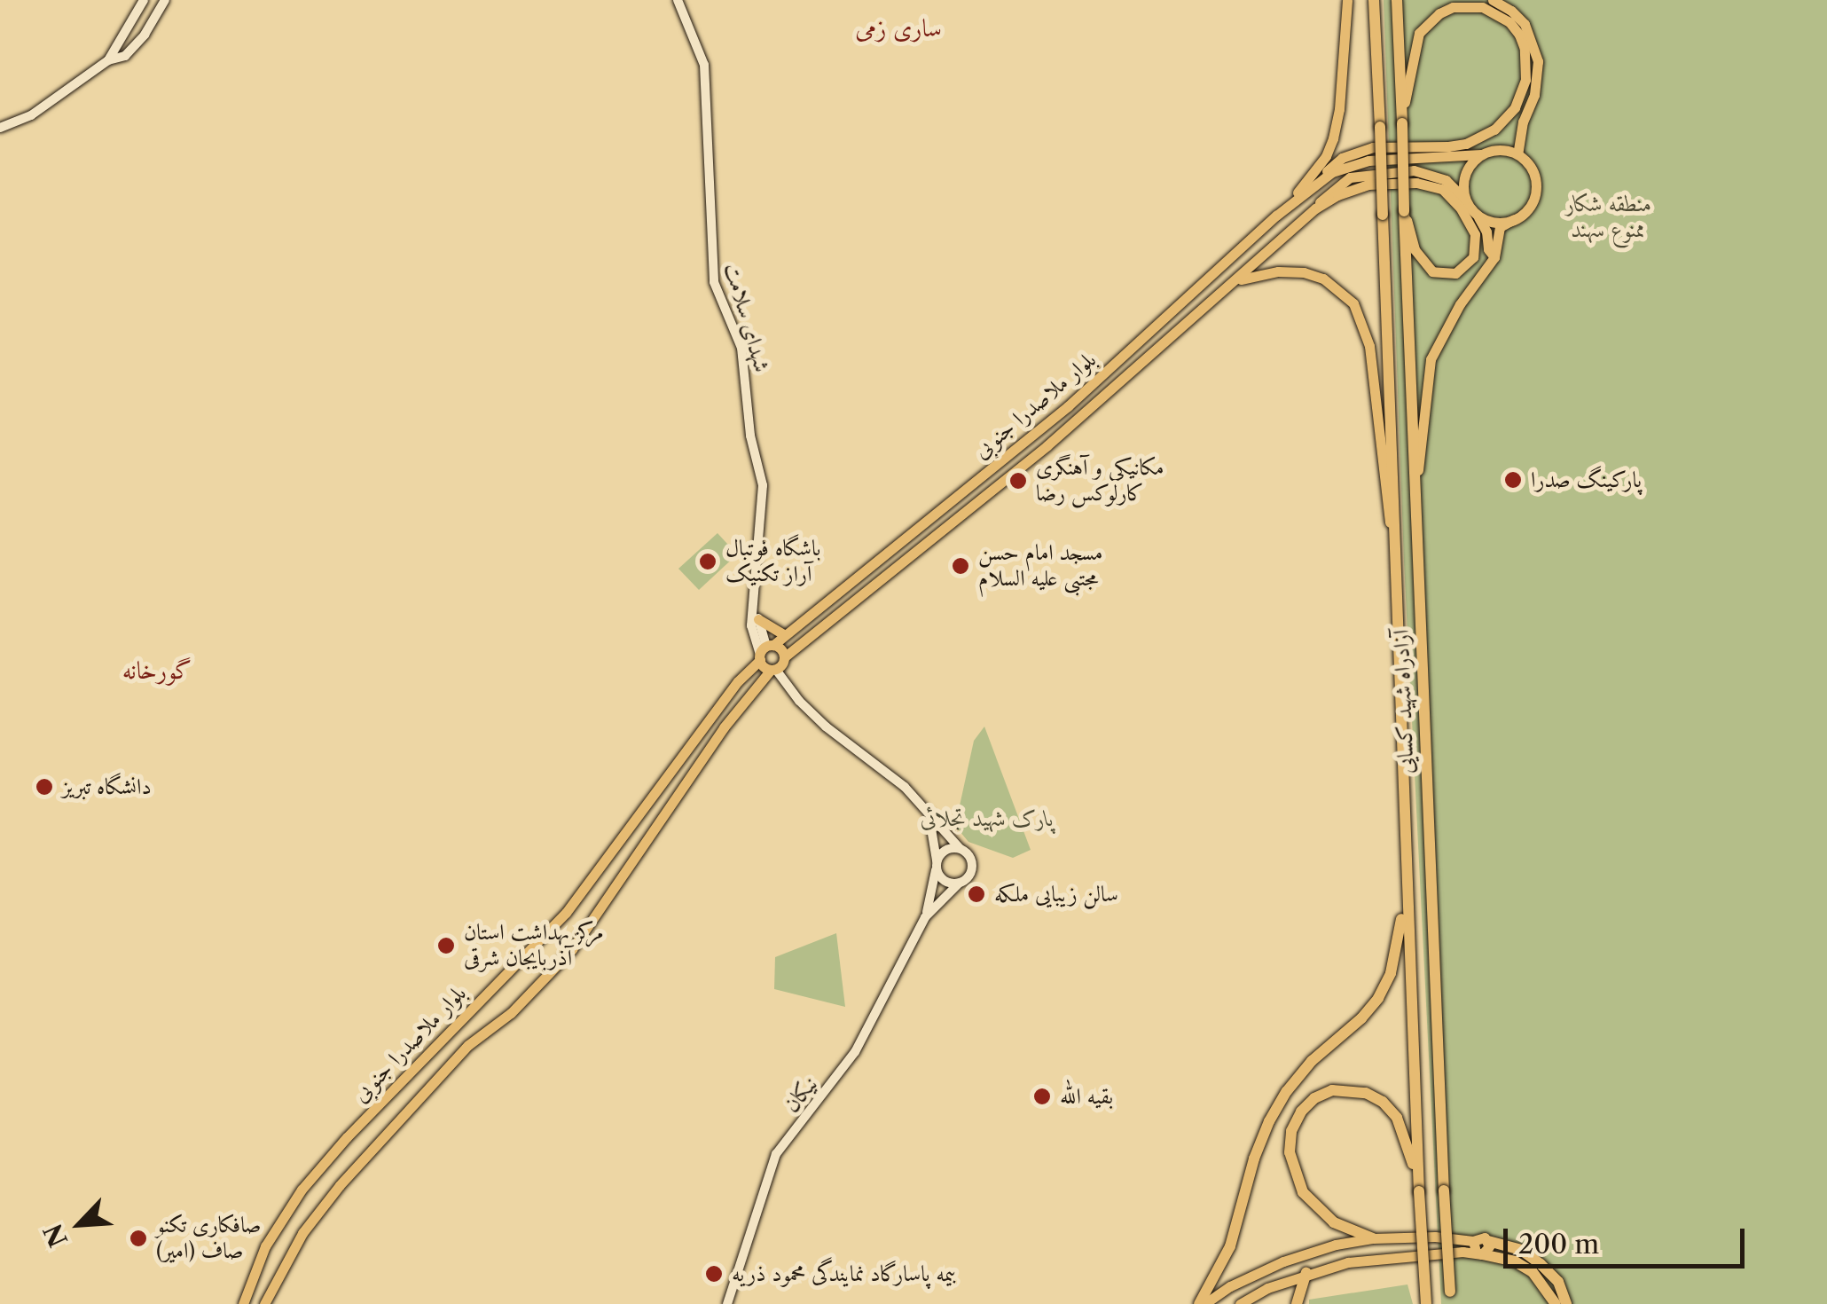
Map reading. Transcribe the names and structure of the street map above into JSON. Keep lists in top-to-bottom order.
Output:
{
  "streets": {
    "highway": ["آزادراه شهید کسایی"],
    "main road": ["شهدای سلامت", "بلوار ملاصدرا جنوبی", "نیکان"]
  },
  "districts": ["ساری زمی", "گورخانه"],
  "parks": ["منطقه شکار ممنوع سهند", "پارک شهید تجلائی"],
  "places": [
    "پارکینگ صدرا",
    "مکانیکی و آهنگری کارلوکس رضا",
    "باشگاه فوتبال آراز تکنیک",
    "مسجد امام حسن مجتبی علیه السلام",
    "دانشگاه تبریز",
    "سالن زیبایی ملکه",
    "مرکز بهداشت استان آذربایجان شرقی",
    "بقیه الله",
    "صافکاری تکنو صاف (امیر)",
    "بیمه پاسارگاد نمایندگی محمود ذریه"
  ],
  "scale_bar": "200 m",
  "north": "bottom left"
}
